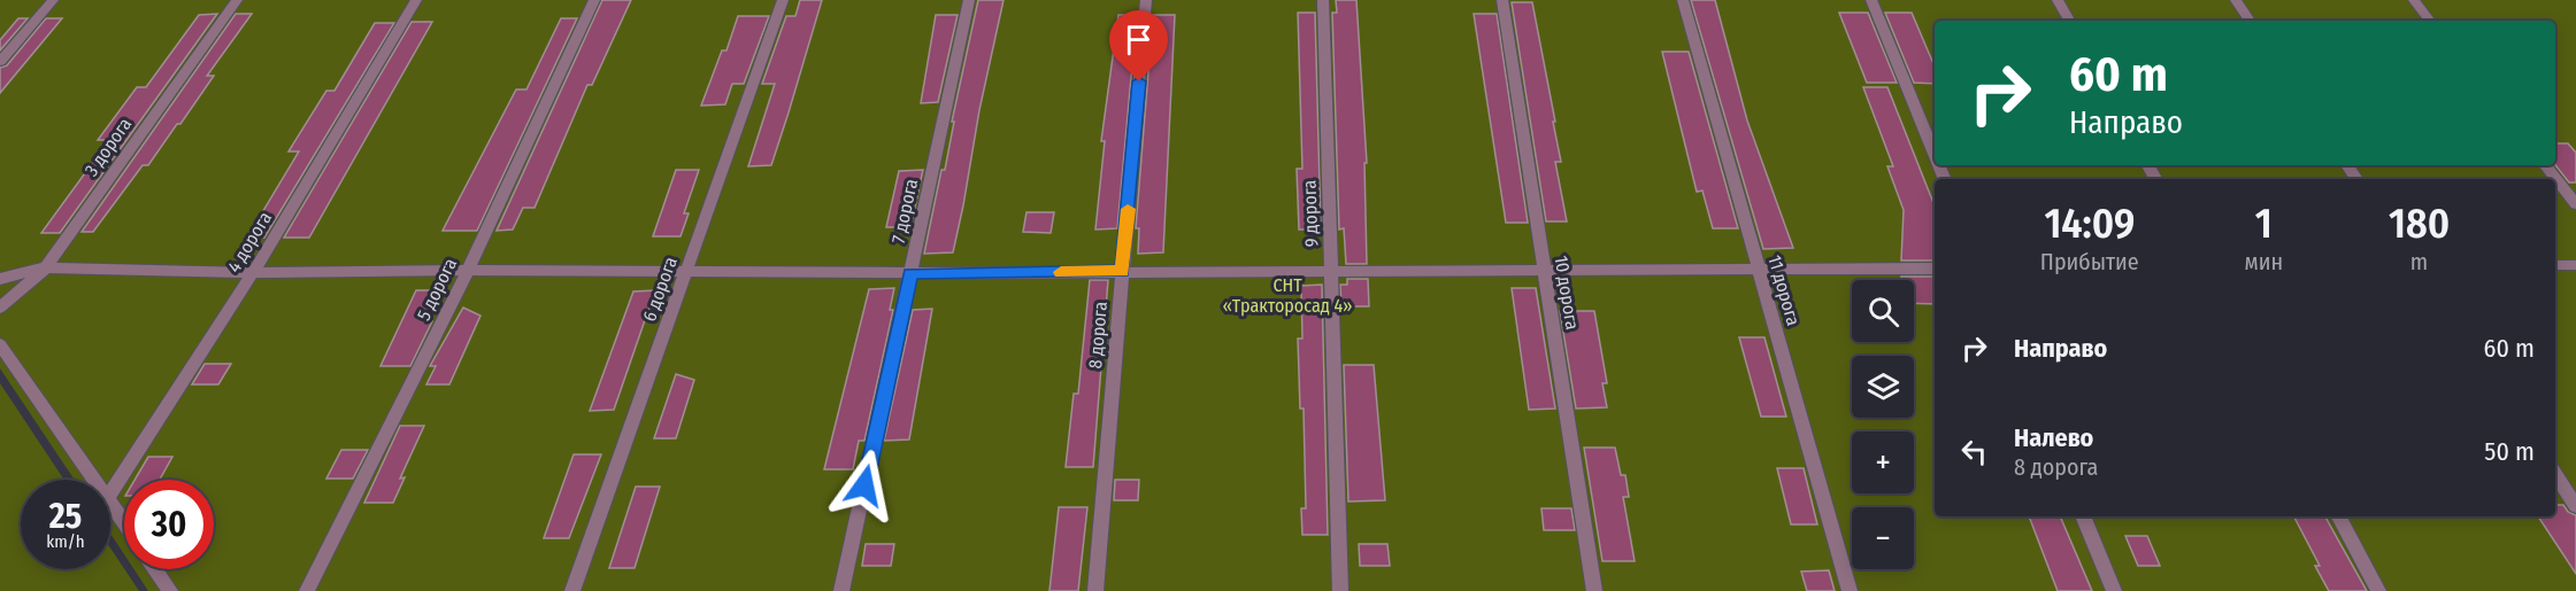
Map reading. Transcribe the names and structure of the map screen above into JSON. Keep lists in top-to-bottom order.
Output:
{
  "streets": {
    "street": [
      "3 дорога",
      "7 дорога",
      "9 дорога",
      "4 дорога",
      "5 дорога",
      "6 дорога",
      "11 дорога",
      "10 дорога",
      "8 дорога"
    ]
  },
  "parks": ["СНТ «Тракторосад 4»"],
  "page": {
    "turn": ["60 m", "Направо"],
    "eta": [
      "14:09",
      "Прибытие",
      "1",
      "мин",
      "180",
      "m"
    ],
    "map_buttons": ["+", "−"],
    "list": [
      {
        "name": "Направо",
        "value": "60 m"
      },
      {
        "name": "Налево",
        "note": "8 дорога",
        "value": "50 m"
      }
    ],
    "speed": "25 km/h",
    "limit": "30"
  }
}
